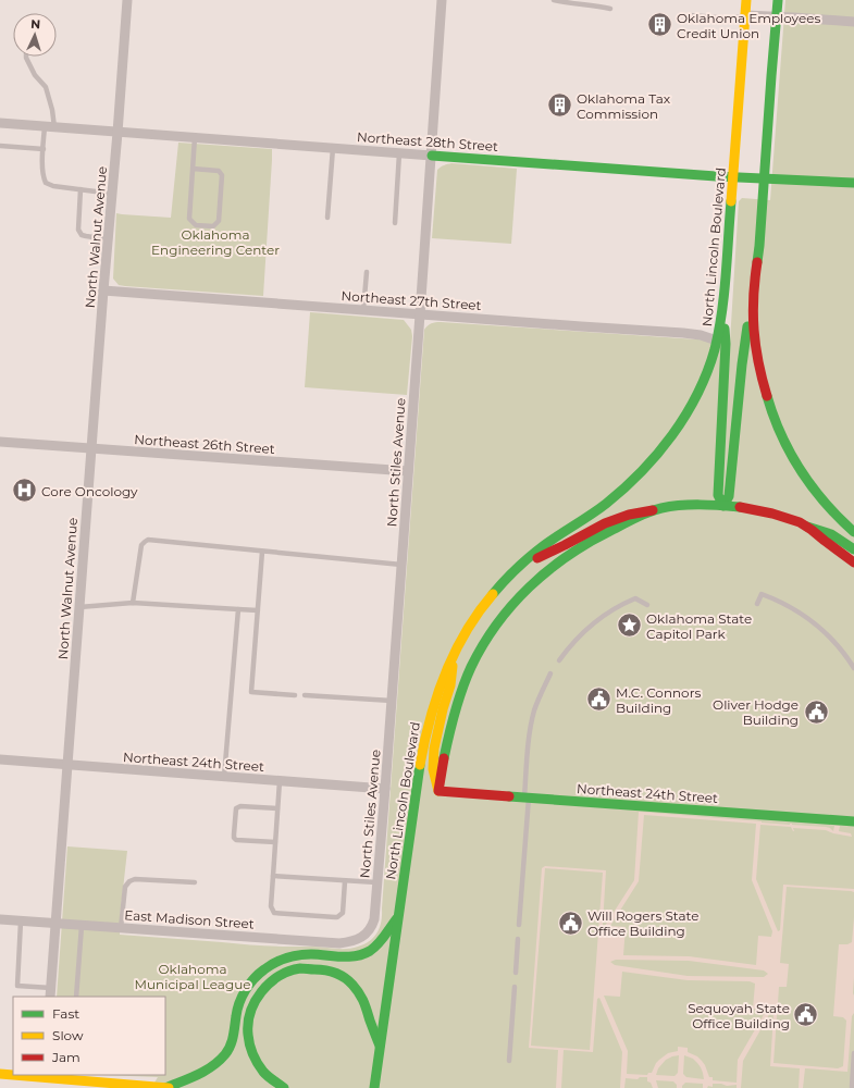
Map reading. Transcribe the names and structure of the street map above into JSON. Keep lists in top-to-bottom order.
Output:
{
  "streets": {
    "main road": ["Northeast 28th Street", "North Lincoln Boulevard", "Northeast 24th Street"],
    "street": [
      "North Walnut Avenue",
      "Northeast 27th Street",
      "Northeast 26th Street",
      "North Stiles Avenue",
      "East Madison Street"
    ]
  },
  "crossings": [
    ["Northeast 28th Street", "North Walnut Avenue"],
    ["Northeast 28th Street", "North Lincoln Boulevard"],
    ["Northeast 28th Street", "North Stiles Avenue"],
    ["North Walnut Avenue", "Northeast 27th Street"],
    ["North Walnut Avenue", "Northeast 26th Street"],
    ["North Walnut Avenue", "Northeast 24th Street"],
    ["North Walnut Avenue", "East Madison Street"],
    ["North Lincoln Boulevard", "Northeast 27th Street"],
    ["Northeast 27th Street", "North Stiles Avenue"],
    ["Northeast 26th Street", "North Stiles Avenue"],
    ["North Stiles Avenue", "Northeast 24th Street"],
    ["North Stiles Avenue", "East Madison Street"]
  ],
  "parks": ["Oklahoma Engineering Center", "Oklahoma Municipal League"],
  "places": {
    "building": ["Oklahoma Employees Credit Union", "Oklahoma Tax Commission"],
    "hospital": ["Core Oncology"],
    "place": ["Oklahoma State Capitol Park"],
    "public building": [
      "M.C. Connors Building",
      "Oliver Hodge Building",
      "Will Rogers State Office Building",
      "Sequoyah State Office Building"
    ]
  },
  "legend": ["Fast", "Slow", "Jam"],
  "north": "top"
}
